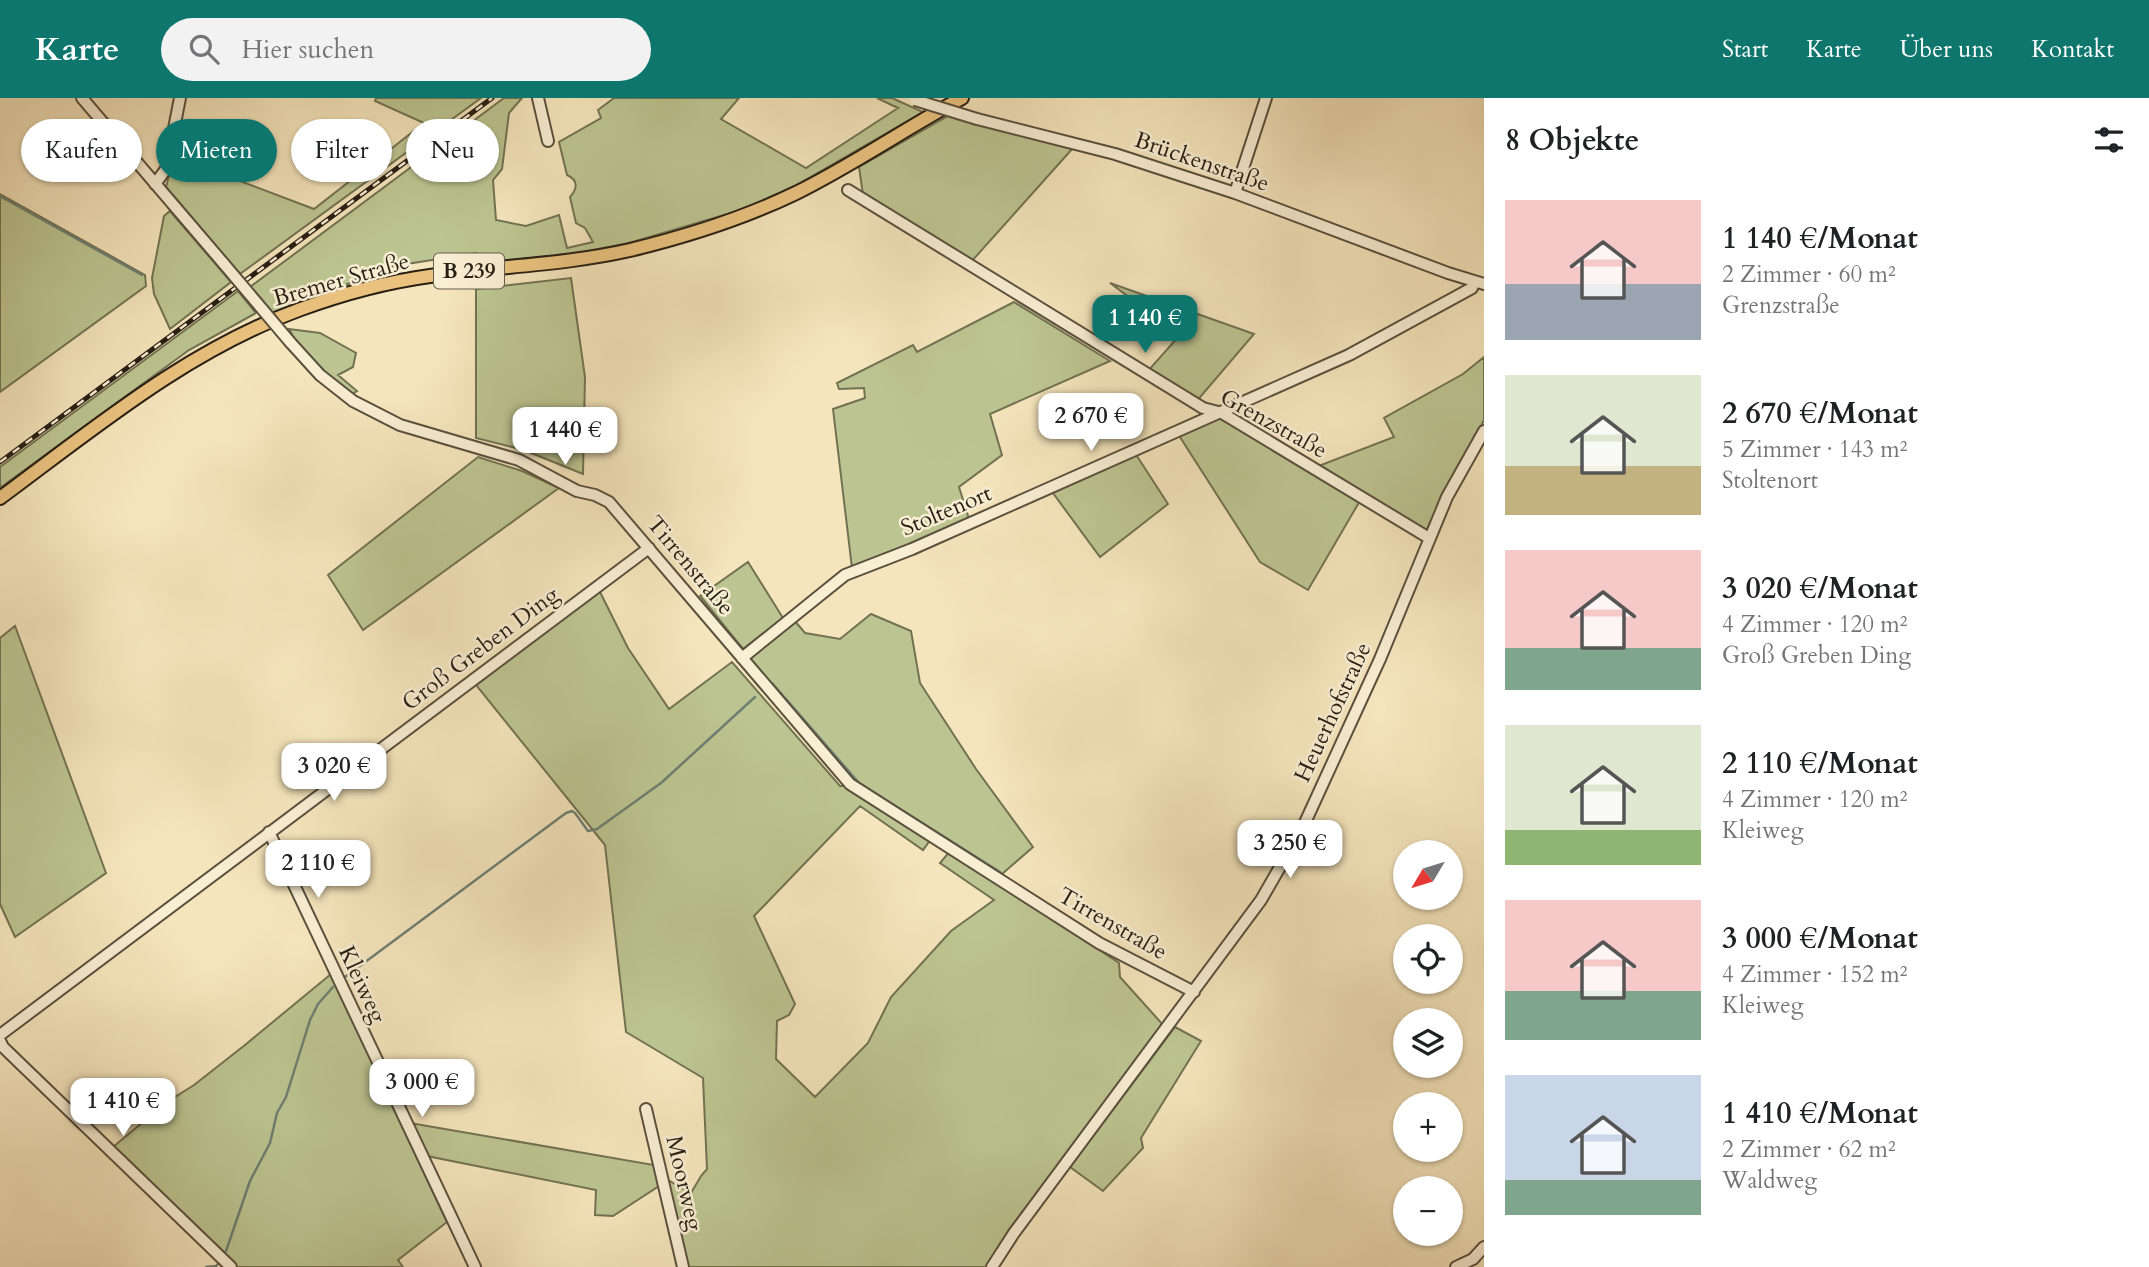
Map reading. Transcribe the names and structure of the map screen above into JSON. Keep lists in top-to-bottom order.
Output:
{
  "streets": {
    "main road": ["B 239", "Bremer Straße"],
    "street": [
      "Brückenstraße",
      "Grenzstraße",
      "Stoltenort",
      "Tirrenstraße",
      "Groß Greben Ding",
      "Heuerhofstraße",
      "Kleiweg",
      "Moorweg"
    ]
  },
  "crossings": [
    ["Brückenstraße", "Stoltenort"],
    ["Grenzstraße", "Stoltenort"],
    ["Grenzstraße", "Heuerhofstraße"],
    ["Stoltenort", "Tirrenstraße"],
    ["Tirrenstraße", "Groß Greben Ding"],
    ["Tirrenstraße", "Heuerhofstraße"],
    ["Groß Greben Ding", "Kleiweg"]
  ],
  "north": "bottom left",
  "page": {
    "header": "Karte",
    "search": "Hier suchen",
    "nav": [
      "Start",
      "Karte",
      "Über uns",
      "Kontakt"
    ],
    "heading": "8 Objekte",
    "chip": [
      "Kaufen",
      "Mieten",
      "Filter",
      "Neu"
    ],
    "list": [
      {
        "name": "1 140 €/Monat",
        "note": "2 Zimmer · 60 m² · Grenzstraße"
      },
      {
        "name": "2 670 €/Monat",
        "note": "5 Zimmer · 143 m² · Stoltenort"
      },
      {
        "name": "3 020 €/Monat",
        "note": "4 Zimmer · 120 m² · Groß Greben Ding"
      },
      {
        "name": "2 110 €/Monat",
        "note": "4 Zimmer · 120 m² · Kleiweg"
      },
      {
        "name": "3 000 €/Monat",
        "note": "4 Zimmer · 152 m² · Kleiweg"
      },
      {
        "name": "1 410 €/Monat",
        "note": "2 Zimmer · 62 m² · Waldweg"
      }
    ],
    "price": [
      "1 140 €",
      "2 670 €",
      "1 440 €",
      "3 020 €",
      "3 250 €",
      "2 110 €",
      "3 000 €",
      "1 410 €"
    ],
    "map_buttons": ["+", "−"]
  }
}
